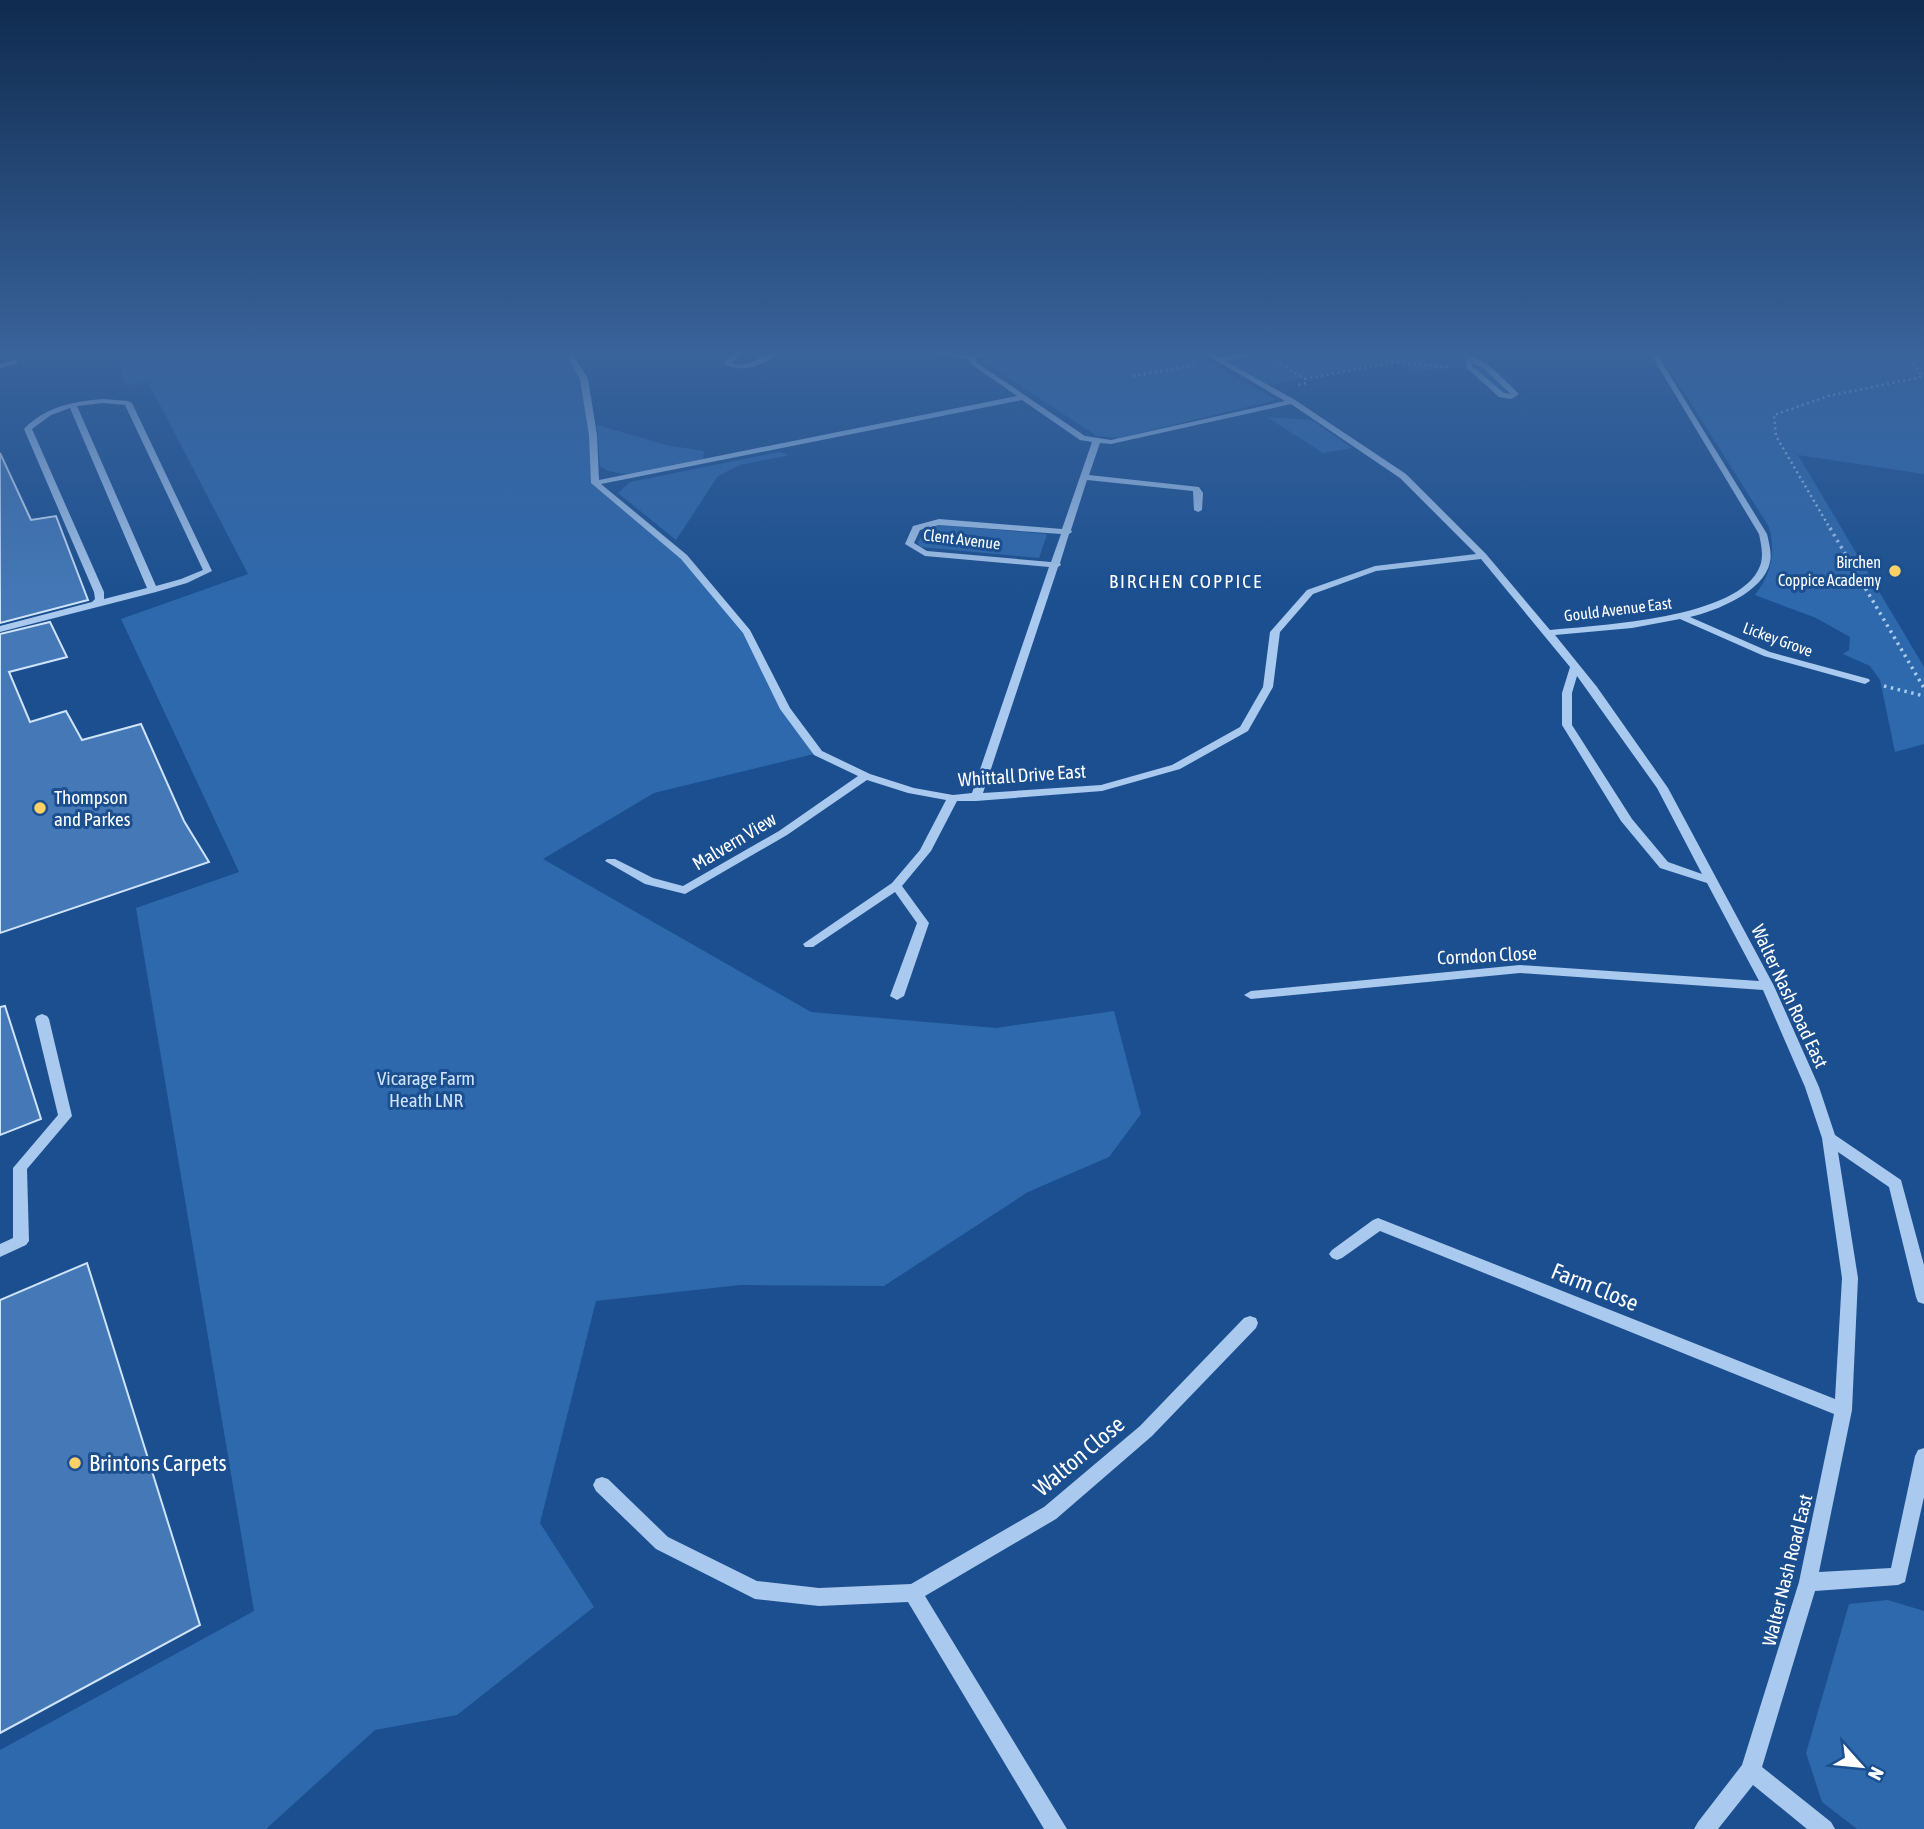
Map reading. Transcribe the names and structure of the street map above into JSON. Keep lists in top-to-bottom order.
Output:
{
  "streets": {
    "street": [
      "Clent Avenue",
      "Gould Avenue East",
      "Lickey Grove",
      "Whittall Drive East",
      "Malvern View",
      "Corndon Close",
      "Walter Nash Road East",
      "Farm Close",
      "Walton Close"
    ]
  },
  "crossings": [
    ["Gould Avenue East", "Lickey Grove"],
    ["Gould Avenue East", "Walter Nash Road East"],
    ["Whittall Drive East", "Malvern View"],
    ["Whittall Drive East", "Walter Nash Road East"],
    ["Corndon Close", "Walter Nash Road East"],
    ["Walter Nash Road East", "Farm Close"]
  ],
  "districts": ["BIRCHEN COPPICE"],
  "parks": ["Vicarage Farm Heath LNR"],
  "places": ["Birchen Coppice Academy", "Thompson and Parkes", "Brintons Carpets"],
  "north": "bottom right"
}
